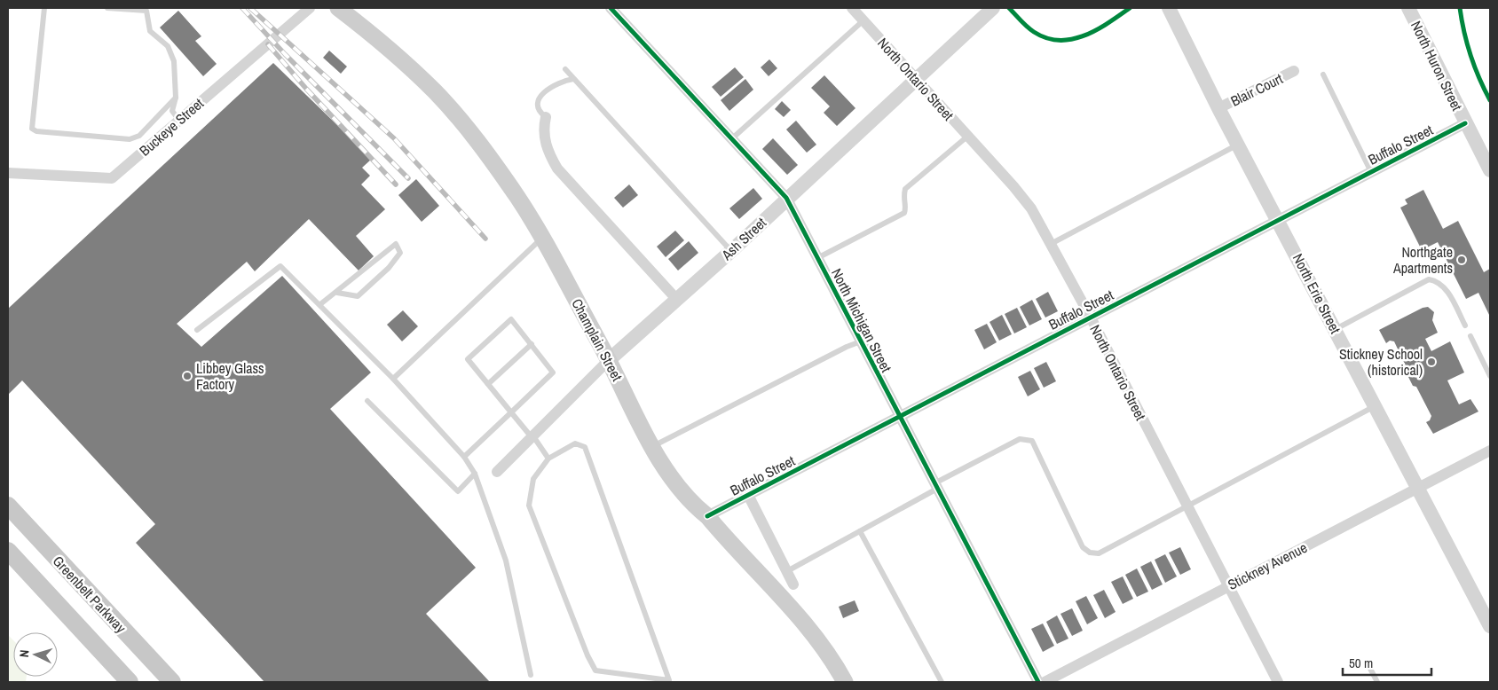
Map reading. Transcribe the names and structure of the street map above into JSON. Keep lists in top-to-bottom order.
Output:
{
  "streets": {
    "main road": ["Champlain Street", "Greenbelt Parkway"],
    "street": [
      "North Huron Street",
      "North Ontario Street",
      "Blair Court",
      "Buckeye Street",
      "Buffalo Street",
      "Ash Street",
      "North Erie Street",
      "North Michigan Street",
      "Stickney Avenue"
    ]
  },
  "crossings": [
    ["North Huron Street", "Buffalo Street"],
    ["North Ontario Street", "Buffalo Street"],
    ["North Ontario Street", "Ash Street"],
    ["North Ontario Street", "Stickney Avenue"],
    ["Blair Court", "North Erie Street"],
    ["Buffalo Street", "North Erie Street"],
    ["Buffalo Street", "North Michigan Street"],
    ["Buffalo Street", "Champlain Street"],
    ["Ash Street", "North Michigan Street"],
    ["Ash Street", "Champlain Street"],
    ["North Erie Street", "Stickney Avenue"]
  ],
  "places": ["Northgate Apartments", "Stickney School (historical)", "Libbey Glass Factory"],
  "scale_bar": "50 m",
  "north": "left"
}
